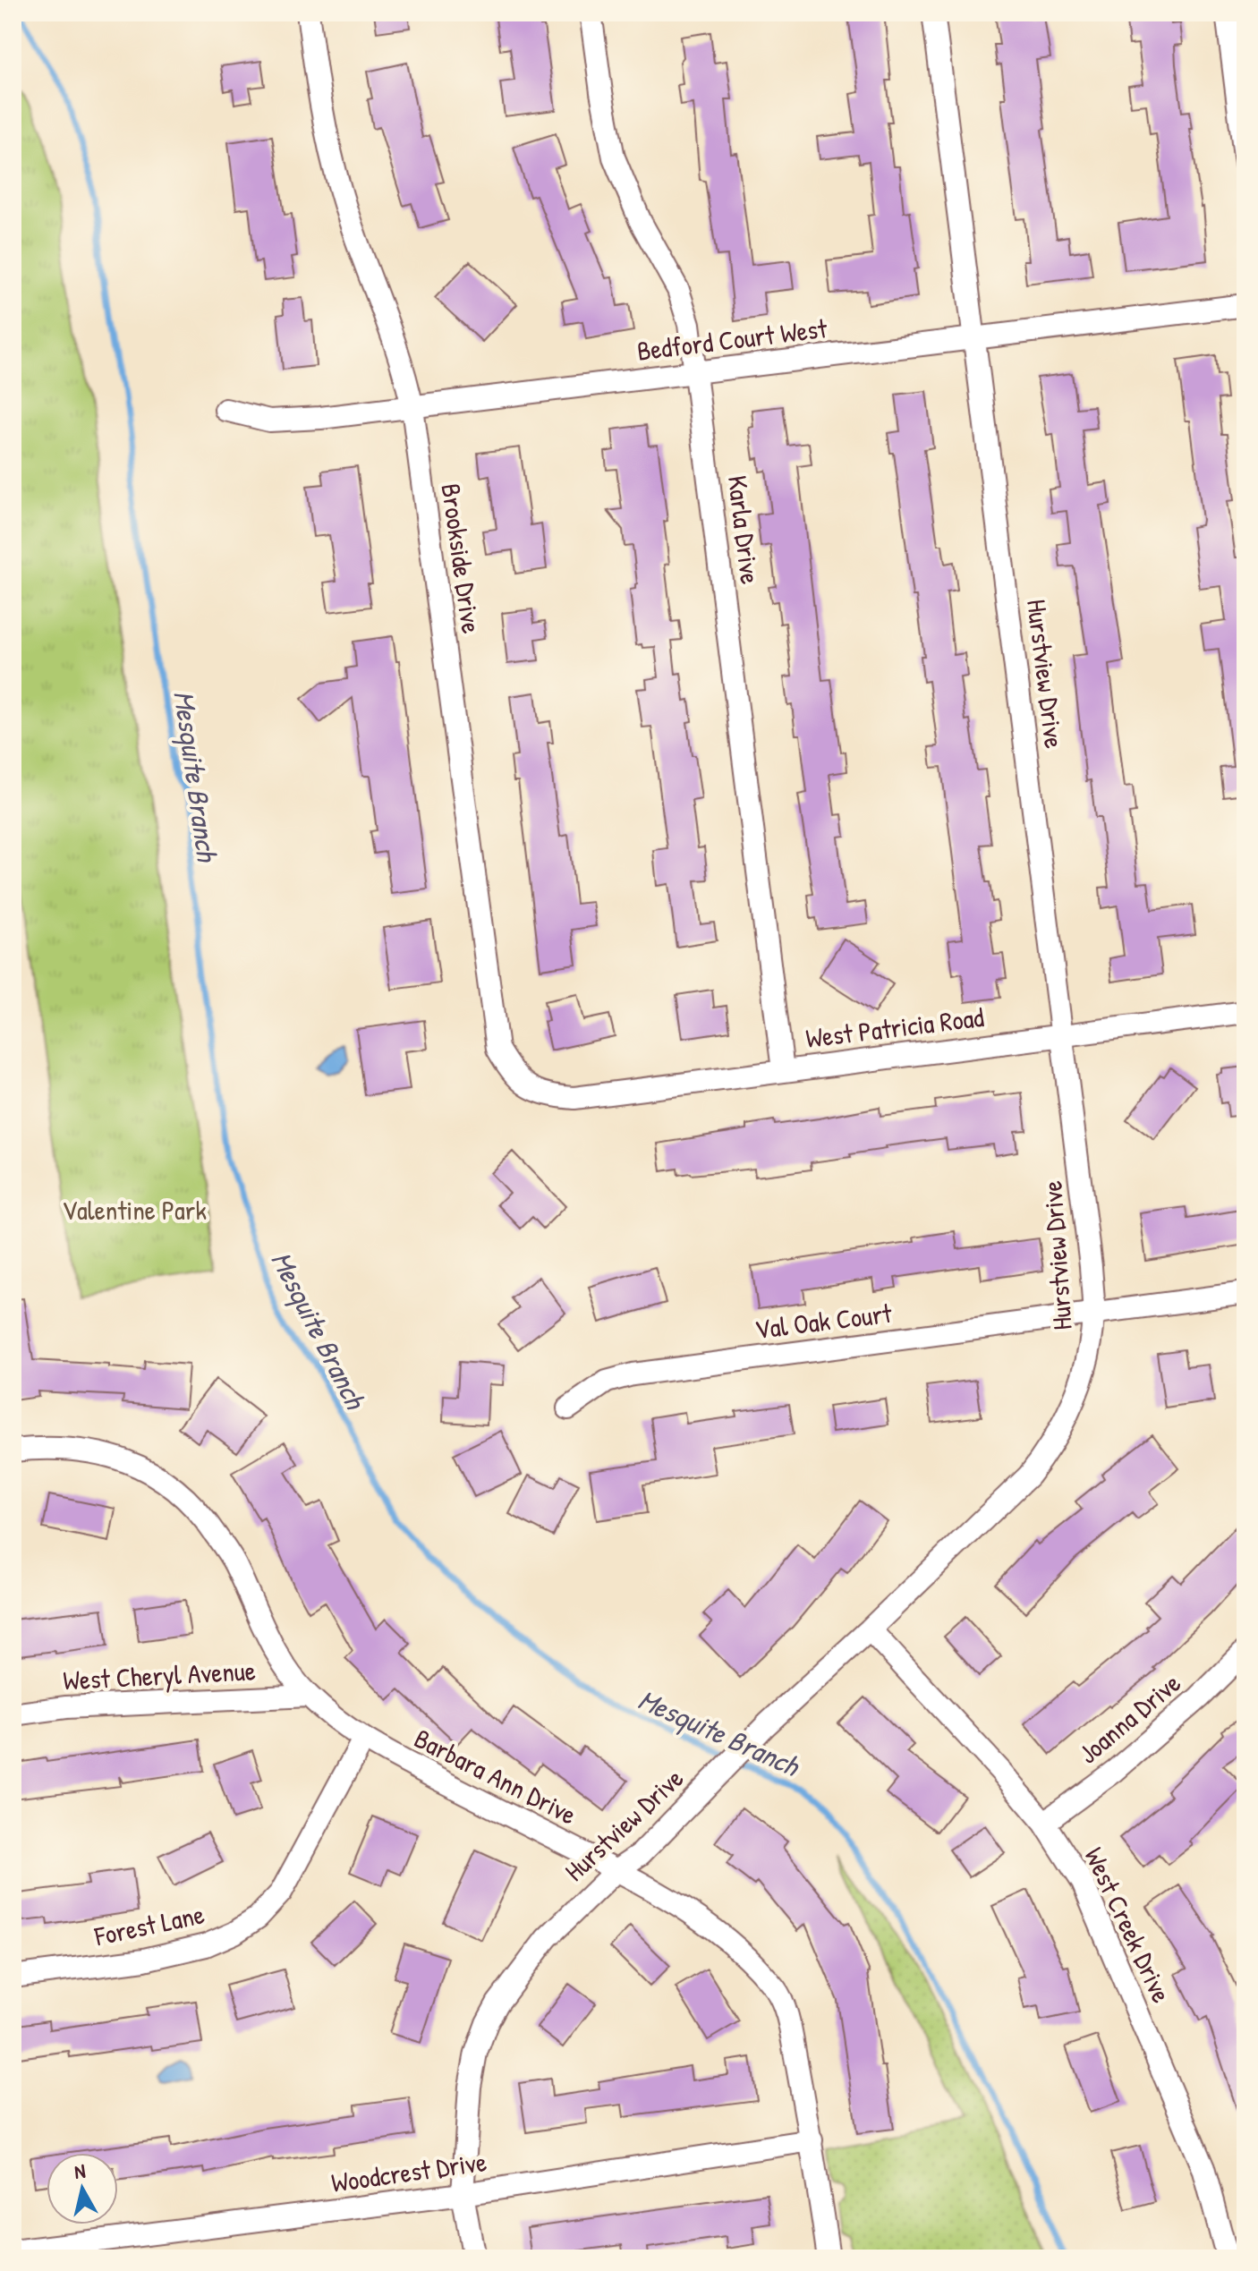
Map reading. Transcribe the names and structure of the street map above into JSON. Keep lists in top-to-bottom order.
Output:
{
  "streets": {
    "street": [
      "Bedford Court West",
      "Karla Drive",
      "Brookside Drive",
      "Hurstview Drive",
      "West Patricia Road",
      "Val Oak Court",
      "West Cheryl Avenue",
      "Joanna Drive",
      "Barbara Ann Drive",
      "Forest Lane",
      "West Creek Drive",
      "Woodcrest Drive"
    ]
  },
  "crossings": [
    ["Bedford Court West", "Karla Drive"],
    ["Bedford Court West", "Brookside Drive"],
    ["Bedford Court West", "Hurstview Drive"],
    ["Karla Drive", "West Patricia Road"],
    ["Brookside Drive", "West Patricia Road"],
    ["Hurstview Drive", "West Patricia Road"],
    ["Hurstview Drive", "Val Oak Court"],
    ["Hurstview Drive", "Barbara Ann Drive"],
    ["Hurstview Drive", "West Creek Drive"],
    ["Hurstview Drive", "Woodcrest Drive"],
    ["West Cheryl Avenue", "Barbara Ann Drive"],
    ["Joanna Drive", "West Creek Drive"],
    ["Barbara Ann Drive", "Forest Lane"],
    ["Barbara Ann Drive", "Woodcrest Drive"]
  ],
  "water": ["Mesquite Branch"],
  "parks": ["Valentine Park"],
  "north": "top"
}
